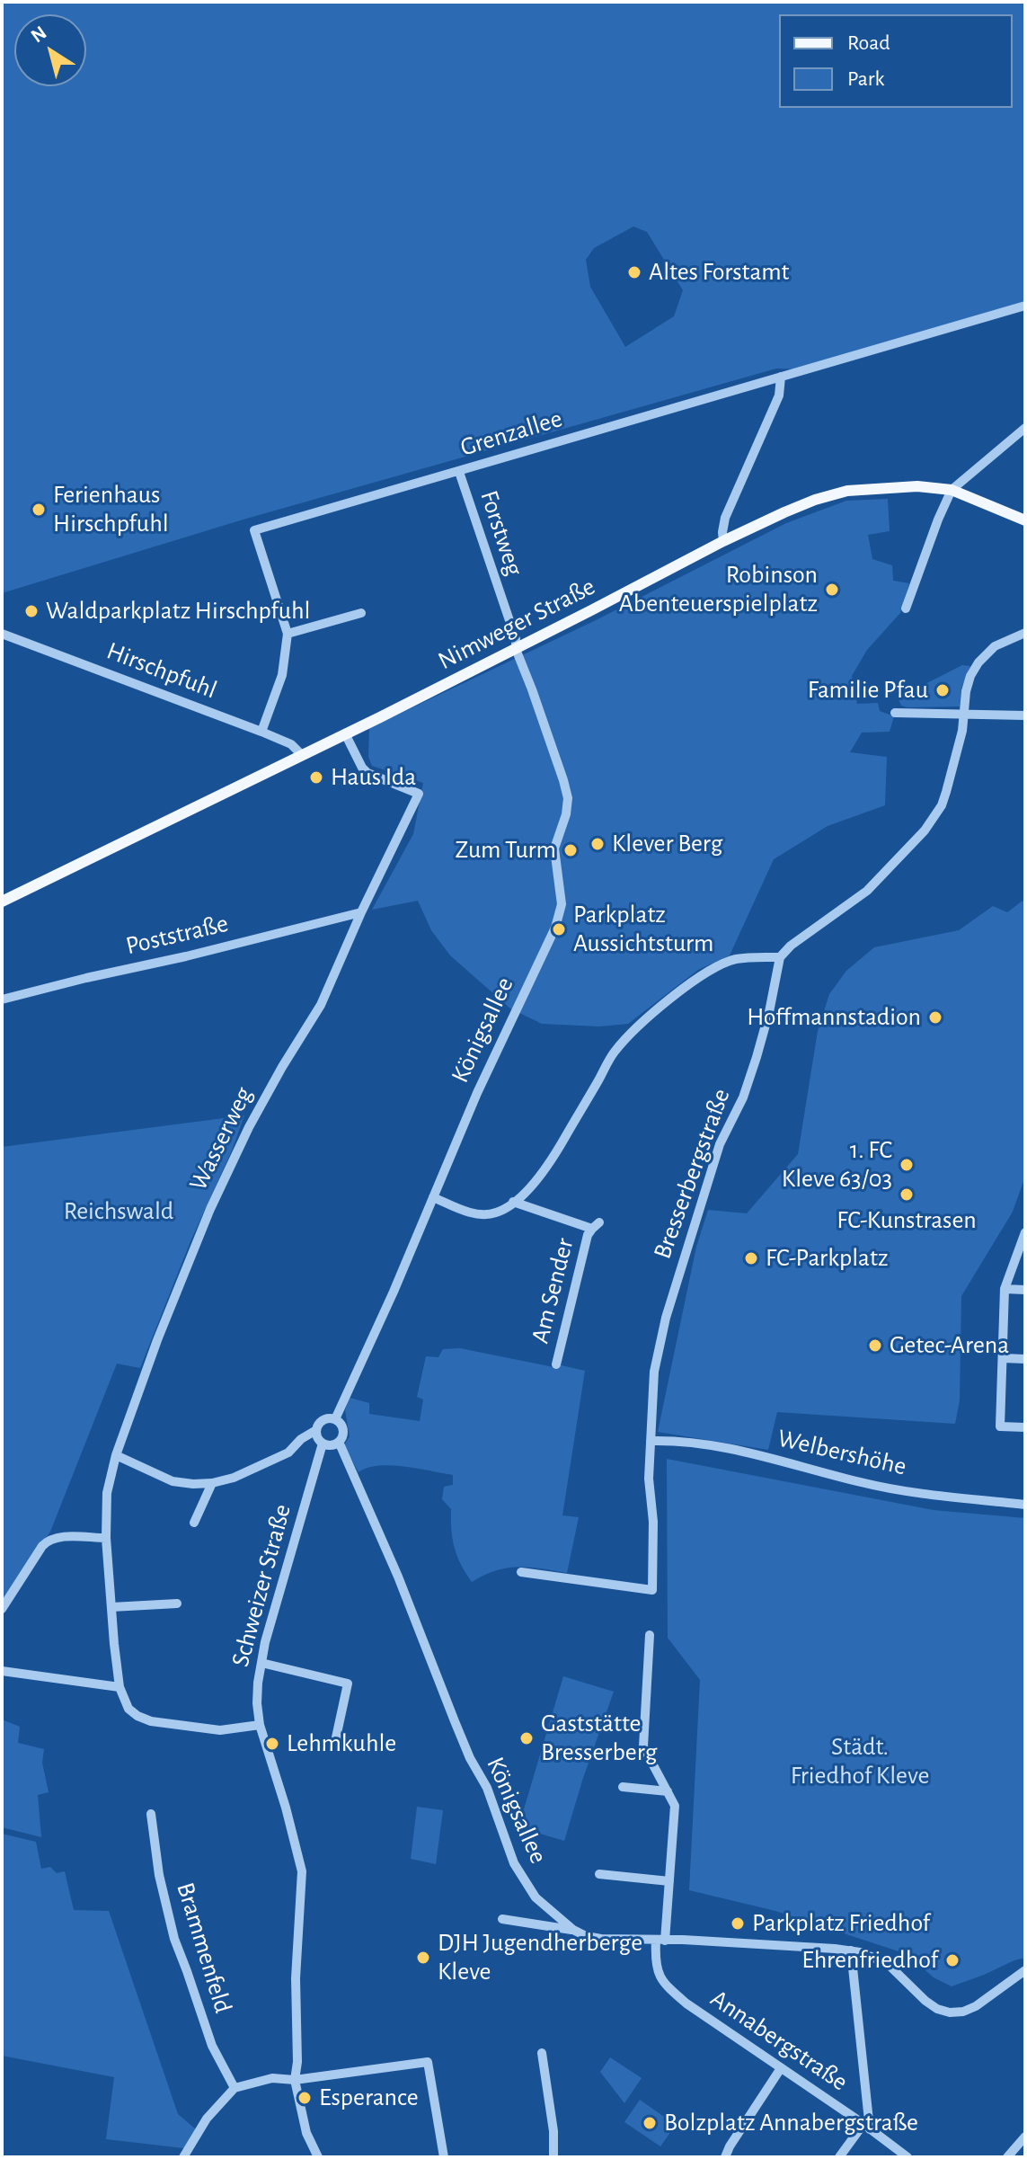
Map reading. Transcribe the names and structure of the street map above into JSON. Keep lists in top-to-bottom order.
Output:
{
  "streets": {
    "main road": ["Nimweger Straße"],
    "street": [
      "Grenzallee",
      "Forstweg",
      "Hirschpfuhl",
      "Poststraße",
      "Königsallee",
      "Wasserweg",
      "Bresserbergstraße",
      "Am Sender",
      "Welbershöhe",
      "Schweizer Straße",
      "Brammenfeld",
      "Annabergstraße"
    ]
  },
  "crossings": [
    ["Grenzallee", "Forstweg"],
    ["Forstweg", "Nimweger Straße"],
    ["Forstweg", "Königsallee"],
    ["Nimweger Straße", "Hirschpfuhl"],
    ["Nimweger Straße", "Königsallee"],
    ["Nimweger Straße", "Wasserweg"],
    ["Poststraße", "Wasserweg"],
    ["Königsallee", "Schweizer Straße"],
    ["Königsallee", "Annabergstraße"],
    ["Bresserbergstraße", "Welbershöhe"]
  ],
  "parks": ["Reichswald", "Städt. Friedhof Kleve"],
  "places": [
    "Altes Forstamt",
    "Ferienhaus Hirschpfuhl",
    "Robinson Abenteuerspielplatz",
    "Waldparkplatz Hirschpfuhl",
    "Familie Pfau",
    "Haus Ida",
    "Klever Berg",
    "Zum Turm",
    "Parkplatz Aussichtsturm",
    "Hoffmannstadion",
    "1. FC Kleve 63/03",
    "FC-Kunstrasen",
    "FC-Parkplatz",
    "Getec-Arena",
    "Gaststätte Bresserberg",
    "Lehmkuhle",
    "Parkplatz Friedhof",
    "DJH Jugendherberge Kleve",
    "Ehrenfriedhof",
    "Esperance",
    "Bolzplatz Annabergstraße"
  ],
  "legend": ["Road", "Park"],
  "north": "top left"
}
